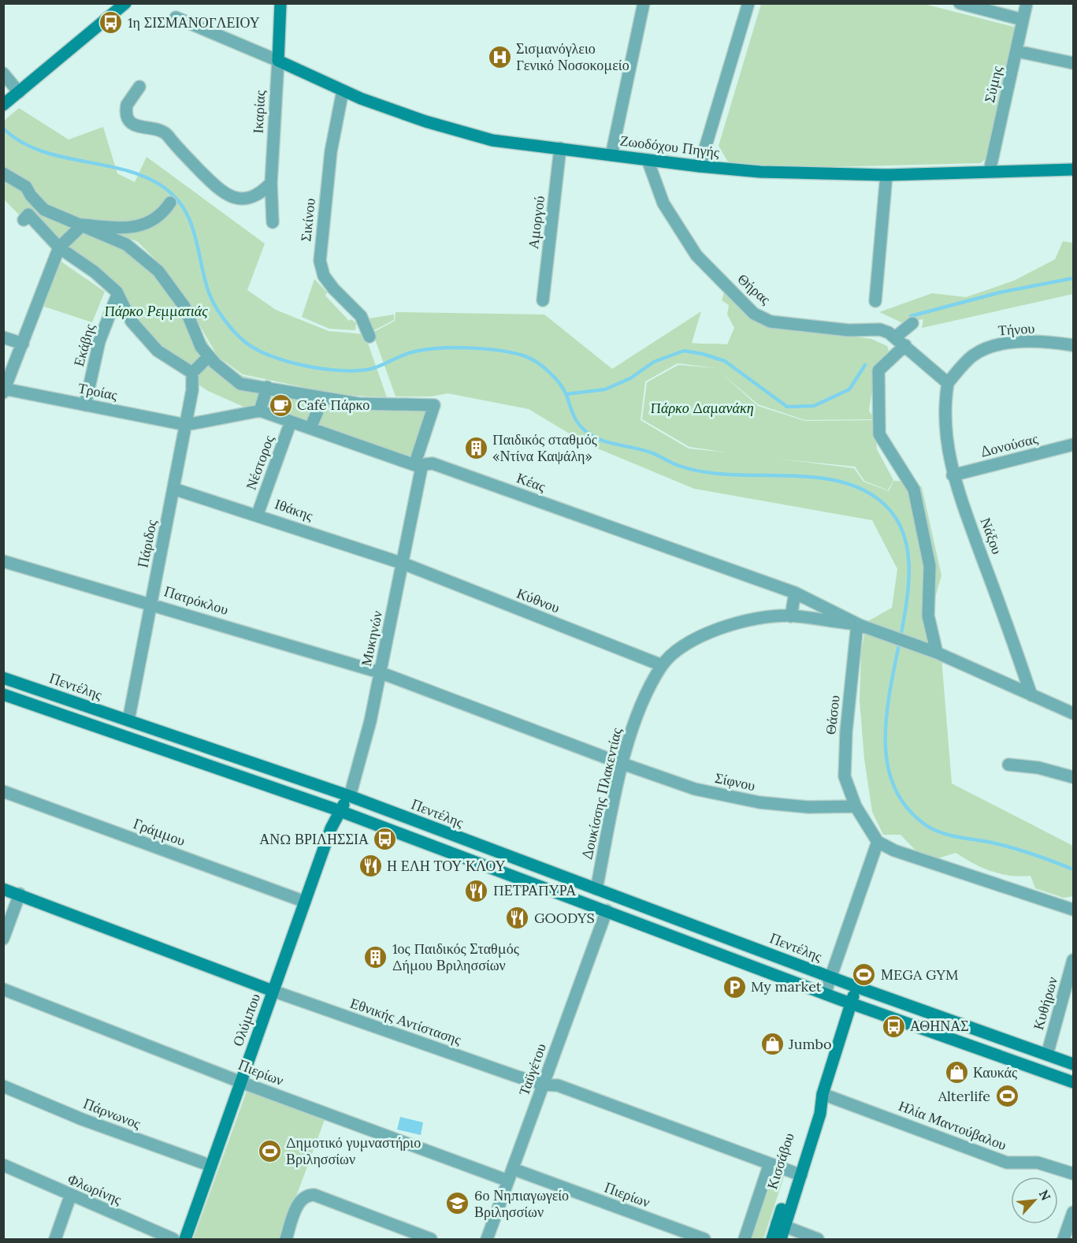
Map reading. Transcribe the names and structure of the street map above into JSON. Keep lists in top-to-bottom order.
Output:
{
  "streets": {
    "main road": [
      "Ικαρίας",
      "Ζωοδόχου Πηγής",
      "Μυκηνών",
      "Πεντέλης",
      "Ολύμπου",
      "Εθνικής Αντίστασης",
      "Κισσάβου"
    ],
    "street": [
      "Σύμης",
      "Σικίνου",
      "Αμοργού",
      "Θήρας",
      "Τήνου",
      "Εκάβης",
      "Τροίας",
      "Δονούσας",
      "Νέστορος",
      "Κέας",
      "Ιθάκης",
      "Νάξου",
      "Πάριδος",
      "Πατρόκλου",
      "Κύθνου",
      "Θάσου",
      "Σίφνου",
      "Δουκίσσης Πλακεντίας",
      "Γράμμου",
      "Κυθήρων",
      "Ταϋγέτου",
      "Πιερίων",
      "Πάρνωνος",
      "Ηλία Μαντούβαλου",
      "Φλωρίνης"
    ]
  },
  "crossings": [
    ["Σύμης", "Ζωοδόχου Πηγής"],
    ["Ικαρίας", "Ζωοδόχου Πηγής"],
    ["Ζωοδόχου Πηγής", "Σικίνου"],
    ["Ζωοδόχου Πηγής", "Αμοργού"],
    ["Ζωοδόχου Πηγής", "Θήρας"],
    ["Θήρας", "Τήνου"],
    ["Θήρας", "Νάξου"],
    ["Τήνου", "Νάξου"],
    ["Εκάβης", "Τροίας"],
    ["Τροίας", "Πάριδος"],
    ["Δονούσας", "Νάξου"],
    ["Νέστορος", "Κέας"],
    ["Νέστορος", "Ιθάκης"],
    ["Κέας", "Μυκηνών"],
    ["Κέας", "Θάσου"],
    ["Κέας", "Δουκίσσης Πλακεντίας"],
    ["Ιθάκης", "Πάριδος"],
    ["Ιθάκης", "Κύθνου"],
    ["Ιθάκης", "Μυκηνών"],
    ["Πάριδος", "Πατρόκλου"],
    ["Πάριδος", "Πεντέλης"],
    ["Πατρόκλου", "Μυκηνών"],
    ["Πατρόκλου", "Σίφνου"],
    ["Κύθνου", "Μυκηνών"],
    ["Κύθνου", "Δουκίσσης Πλακεντίας"],
    ["Μυκηνών", "Πεντέλης"],
    ["Μυκηνών", "Σίφνου"],
    ["Μυκηνών", "Ολύμπου"],
    ["Πεντέλης", "Δουκίσσης Πλακεντίας"],
    ["Πεντέλης", "Κυθήρων"],
    ["Θάσου", "Σίφνου"],
    ["Θάσου", "Δουκίσσης Πλακεντίας"],
    ["Σίφνου", "Δουκίσσης Πλακεντίας"],
    ["Γράμμου", "Ολύμπου"],
    ["Ολύμπου", "Εθνικής Αντίστασης"],
    ["Ολύμπου", "Πιερίων"],
    ["Ολύμπου", "Πάρνωνος"],
    ["Εθνικής Αντίστασης", "Ταϋγέτου"],
    ["Εθνικής Αντίστασης", "Κισσάβου"],
    ["Ταϋγέτου", "Πιερίων"],
    ["Ηλία Μαντούβαλου", "Κισσάβου"]
  ],
  "parks": ["Πάρκο Ρεμματιάς", "Πάρκο Δαμανάκη"],
  "places": {
    "bus stop": ["1η ΣΙΣΜΑΝΟΓΛΕΙΟΥ", "ΑΝΩ ΒΡΙΛΗΣΣΙΑ", "ΑΘΗΝΑΣ"],
    "hospital": ["Σισμανόγλειο Γενικό Νοσοκομείο"],
    "cafe": ["Café Πάρκο"],
    "building": ["Παιδικός σταθμός «Ντίνα Καψάλη»", "1ος Παιδικός Σταθμός Δήμου Βριλησσίων"],
    "restaurant": ["Η ΕΛΗ ΤΟΥ ΚΛΟΥ", "ΠΕΤΡΑΠΥΡΑ", "GOODYS"],
    "sports": ["ΜEGA GYM", "Alterlife", "Δημοτικό γυμναστήριο Βριλησσίων"],
    "parking": ["My market"],
    "shop": ["Jumbo", "Καυκάς"],
    "school or university": ["6ο Νηπιαγωγείο Βριλησσίων"]
  },
  "north": "top right"
}
